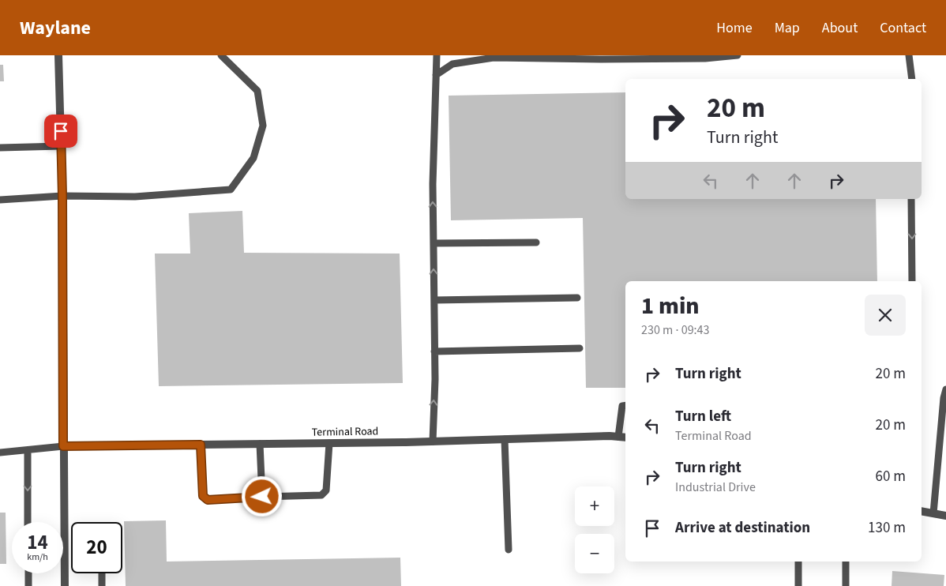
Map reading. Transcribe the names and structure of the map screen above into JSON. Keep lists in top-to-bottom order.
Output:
{
  "streets": {
    "street": ["Terminal Road"]
  },
  "page": {
    "header": "Waylane",
    "nav": [
      "Home",
      "Map",
      "About",
      "Contact"
    ],
    "turn": ["20 m", "Turn right"],
    "heading": ["1 min", "230 m · 09:43"],
    "list": [
      {
        "name": "Turn right",
        "value": "20 m"
      },
      {
        "name": "Turn left",
        "note": "Terminal Road",
        "value": "20 m"
      },
      {
        "name": "Turn right",
        "note": "Industrial Drive",
        "value": "60 m"
      },
      {
        "name": "Arrive at destination",
        "value": "130 m"
      }
    ],
    "map_buttons": ["+", "−"],
    "speed": "14 km/h",
    "limit": "20"
  }
}
